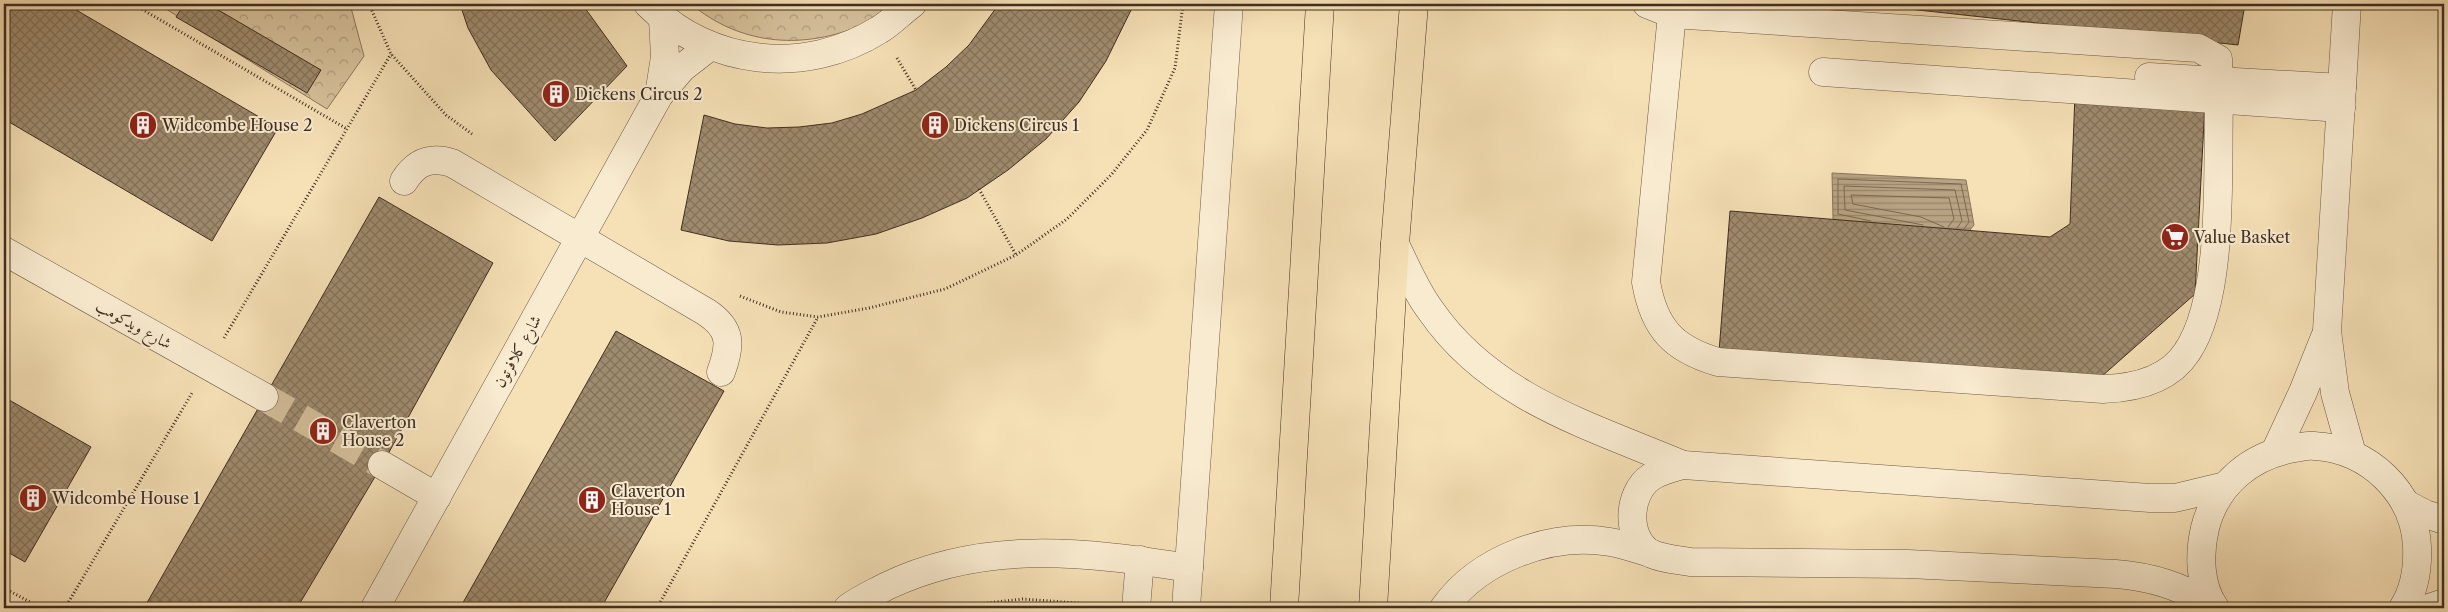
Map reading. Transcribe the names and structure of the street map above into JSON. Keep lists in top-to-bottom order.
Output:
{
  "streets": {
    "street": ["شارع ويدكومب", "شارع كلافرتون"]
  },
  "places": {
    "building": [
      "Dickens Circus 2",
      "Widcombe House 2",
      "Dickens Circus 1",
      "Claverton House 2",
      "Widcombe House 1",
      "Claverton House 1"
    ],
    "supermarket": ["Value Basket"]
  }
}
